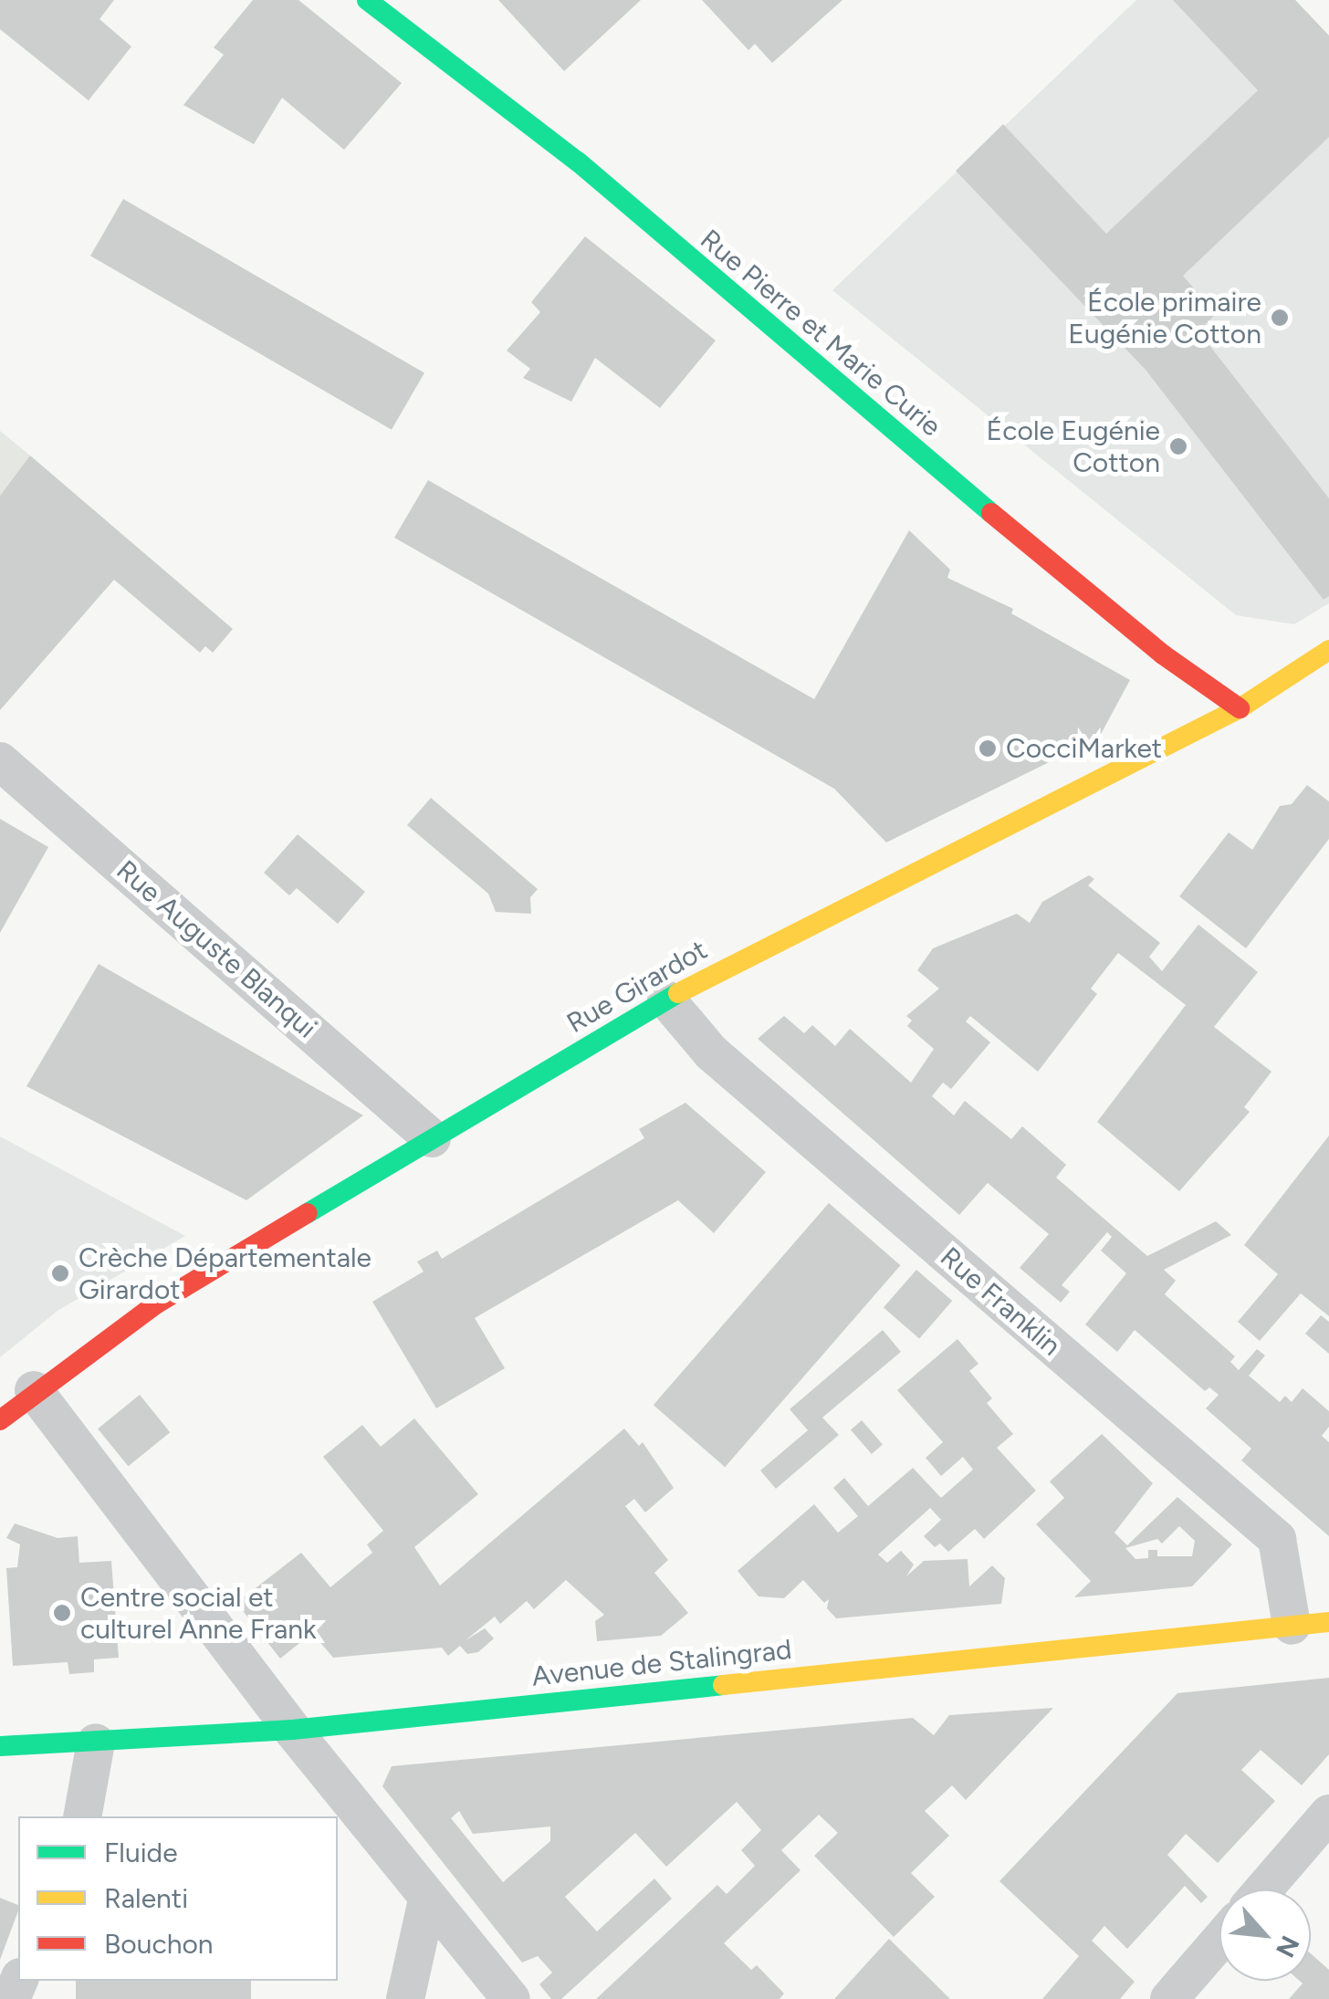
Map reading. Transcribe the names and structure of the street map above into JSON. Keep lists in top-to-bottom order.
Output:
{
  "streets": {
    "street": [
      "Rue Pierre et Marie Curie",
      "Rue Auguste Blanqui",
      "Rue Girardot",
      "Rue Franklin",
      "Avenue de Stalingrad"
    ]
  },
  "crossings": [
    ["Rue Pierre et Marie Curie", "Rue Girardot"],
    ["Rue Auguste Blanqui", "Rue Girardot"],
    ["Rue Girardot", "Rue Franklin"],
    ["Rue Franklin", "Avenue de Stalingrad"]
  ],
  "places": [
    "École primaire Eugénie Cotton",
    "École Eugénie Cotton",
    "CocciMarket",
    "Crèche Départementale Girardot",
    "Centre social et culturel Anne Frank"
  ],
  "legend": ["Fluide", "Ralenti", "Bouchon"],
  "north": "bottom right"
}
